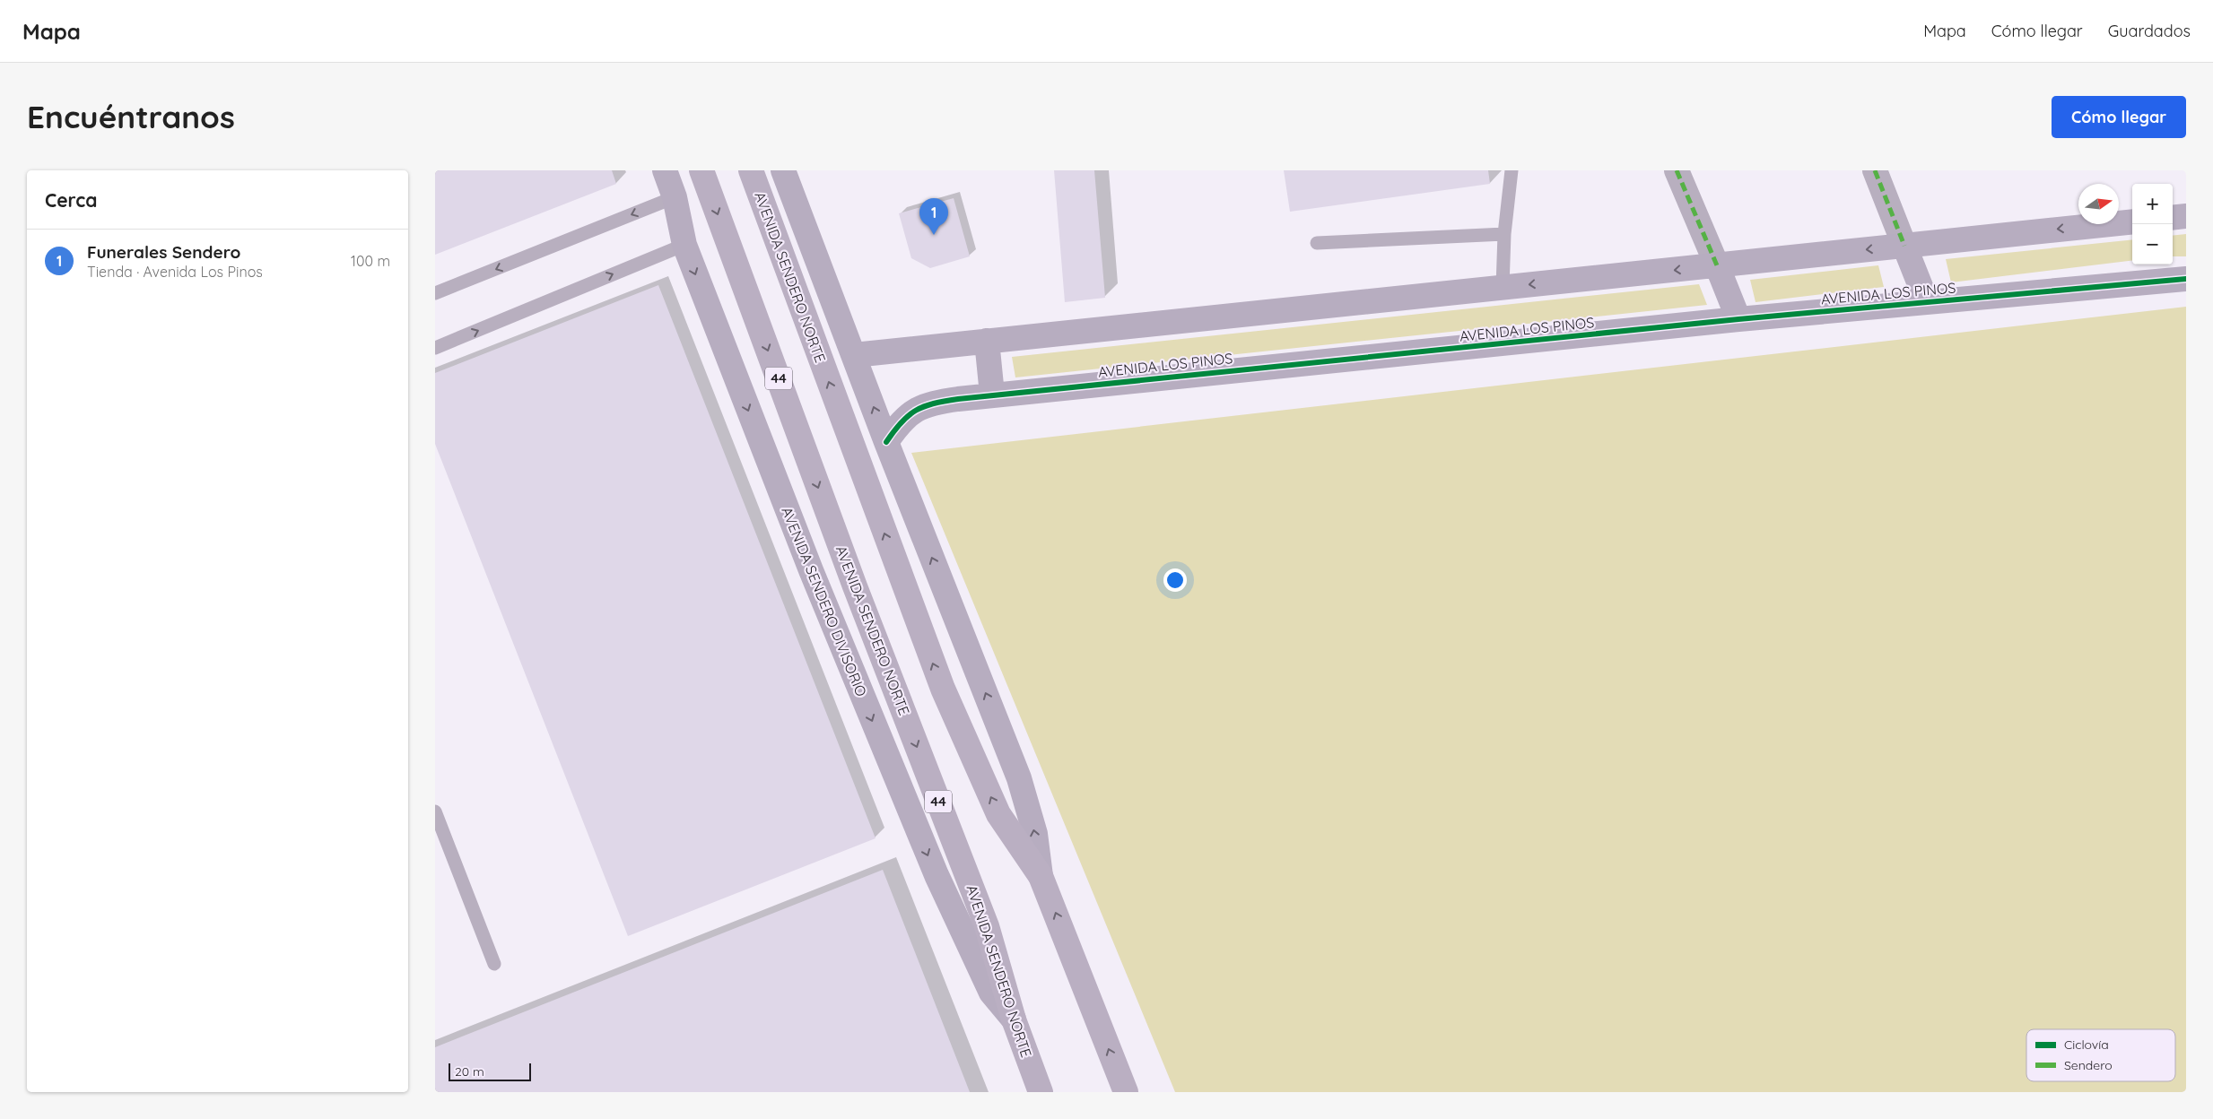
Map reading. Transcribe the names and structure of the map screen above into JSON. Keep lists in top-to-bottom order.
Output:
{
  "streets": {
    "main road": ["AVENIDA SENDERO NORTE", "44"],
    "street": ["AVENIDA LOS PINOS", "AVENIDA SENDERO DIVISORIO"]
  },
  "crossings": [
    ["AVENIDA SENDERO NORTE", "AVENIDA LOS PINOS"],
    ["AVENIDA SENDERO NORTE", "AVENIDA SENDERO DIVISORIO"]
  ],
  "one_way": ["AVENIDA SENDERO DIVISORIO"],
  "legend": ["Ciclovía", "Sendero"],
  "scale_bar": "20 m",
  "north": "right",
  "page": {
    "header": "Mapa",
    "nav": ["Mapa", "Cómo llegar", "Guardados"],
    "buttons": "Cómo llegar",
    "title": "Encuéntranos",
    "heading": "Cerca",
    "map_buttons": ["+", "−"],
    "pins": "1",
    "list": [
      {
        "mark": "1",
        "name": "Funerales Sendero",
        "note": "Tienda · Avenida Los Pinos",
        "value": "100 m"
      }
    ],
    "scale": "20 m"
  }
}
